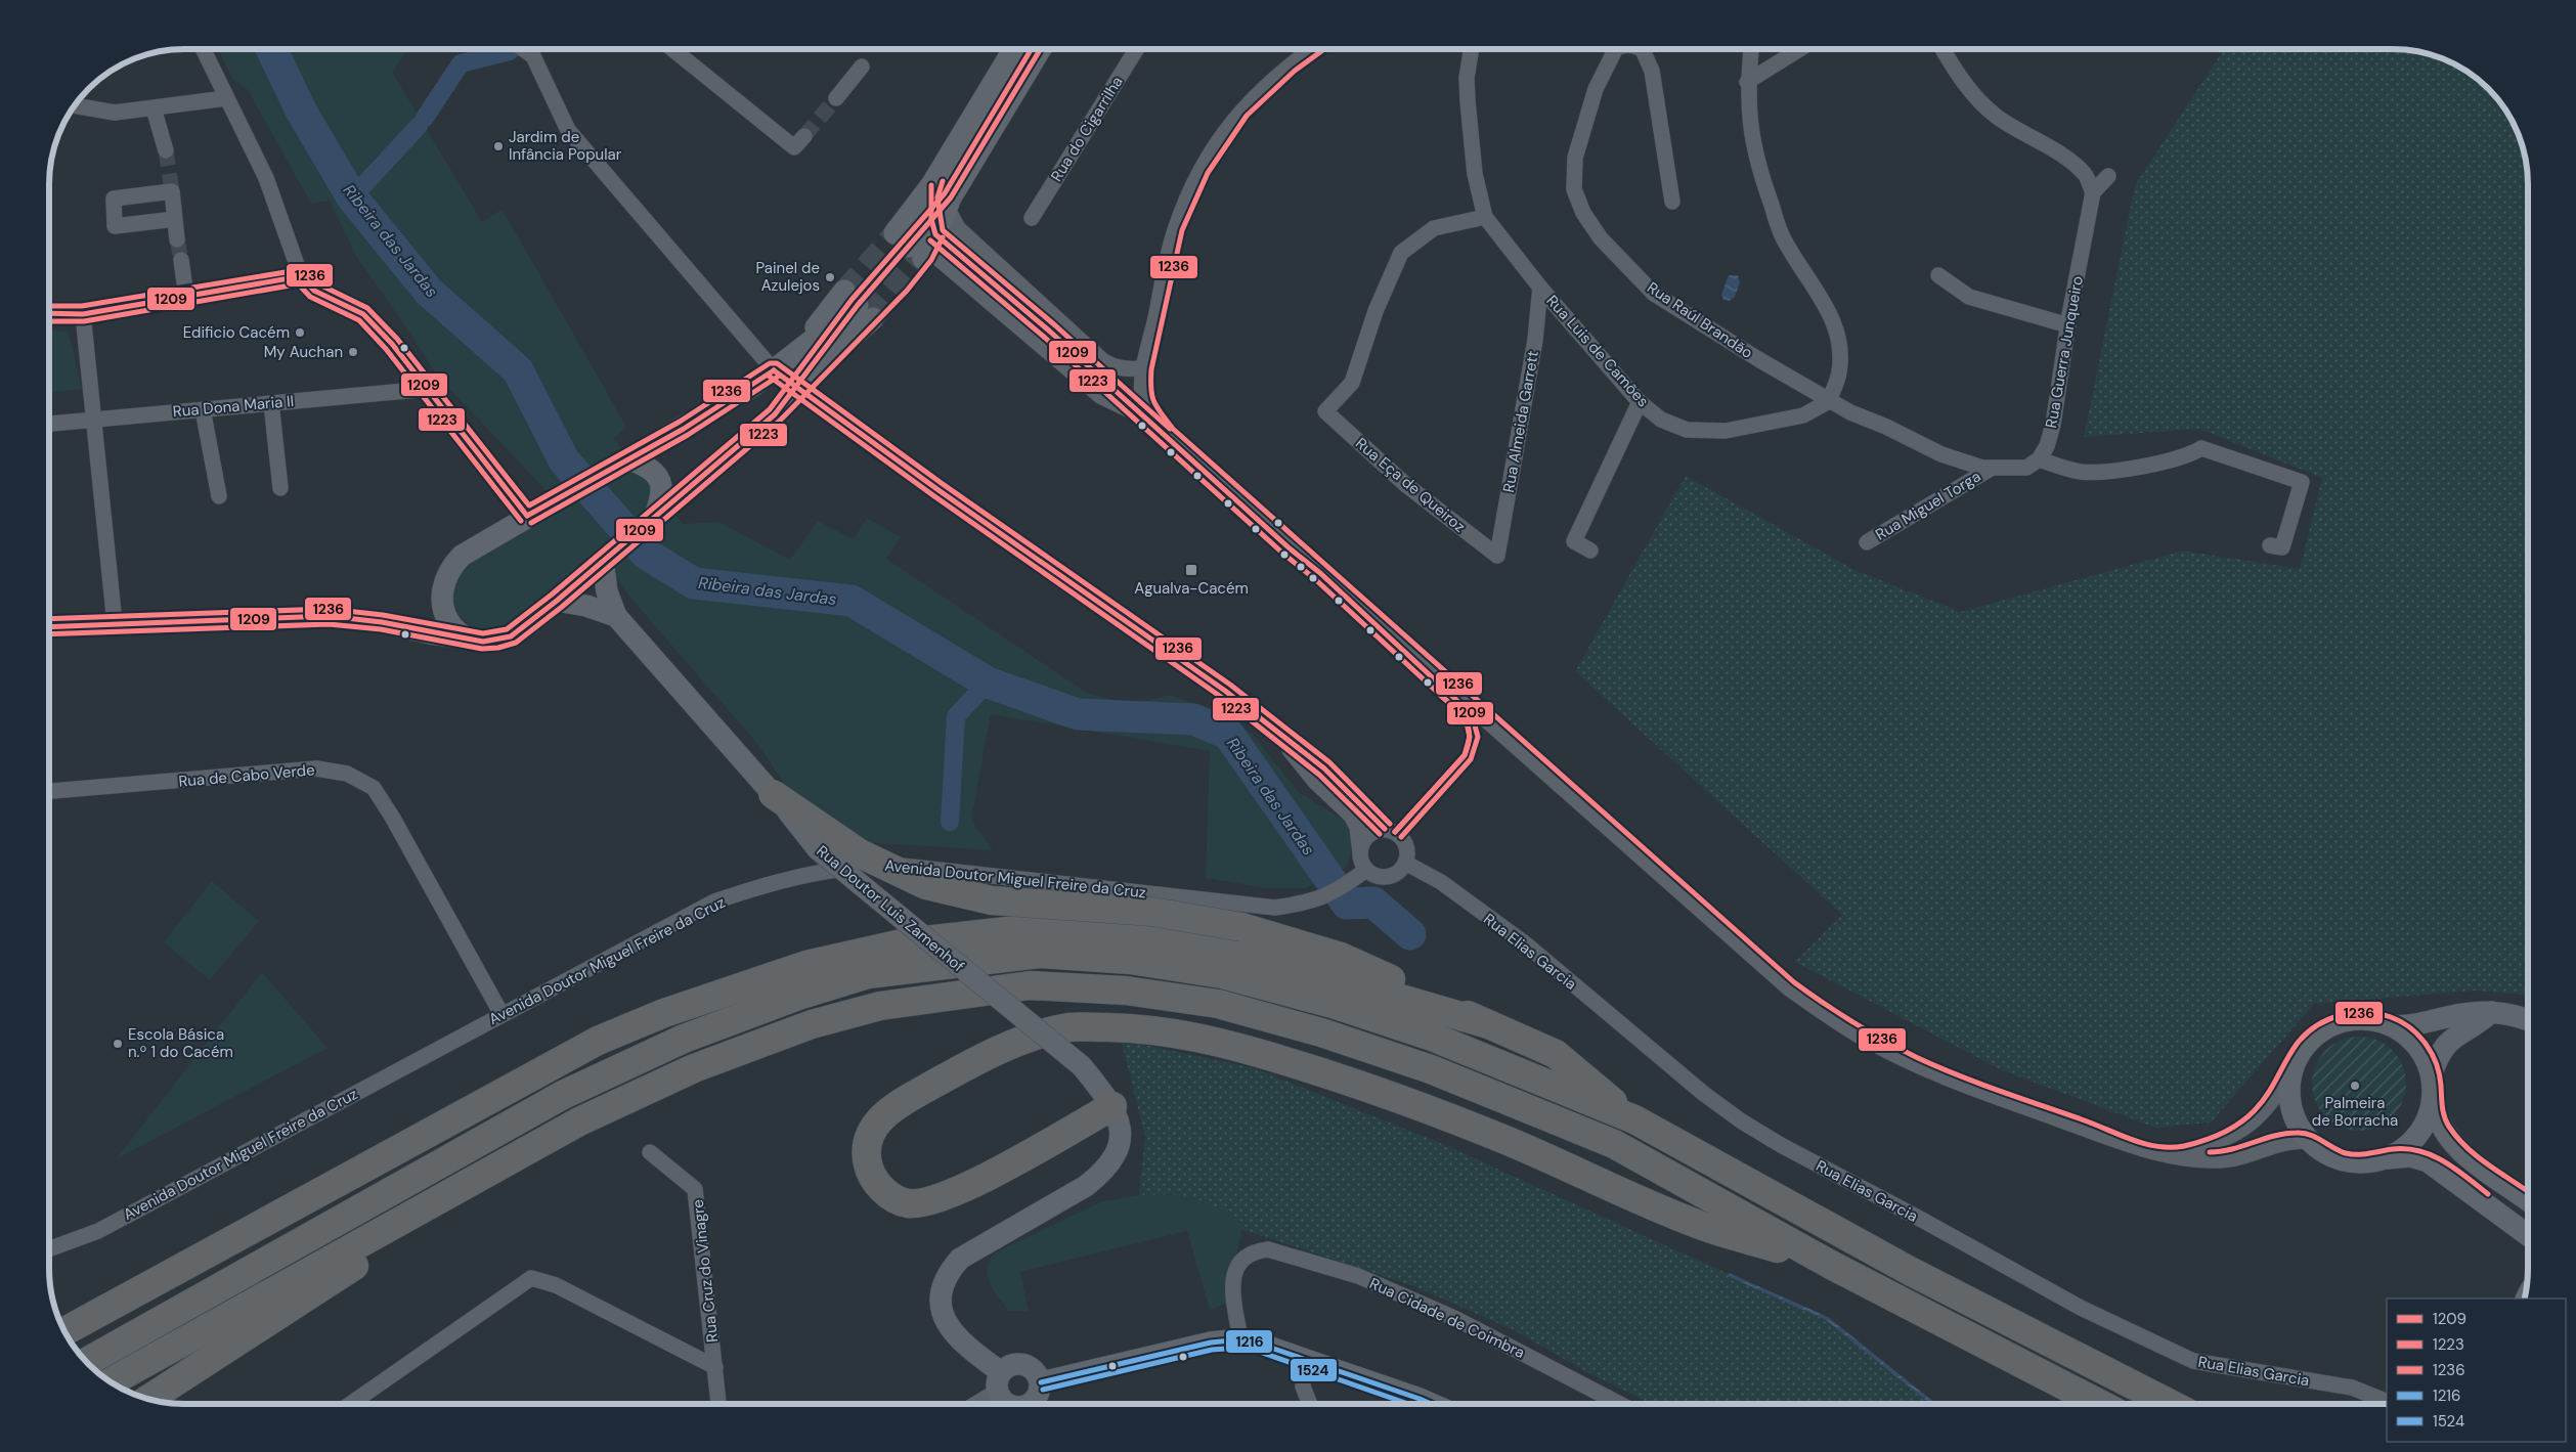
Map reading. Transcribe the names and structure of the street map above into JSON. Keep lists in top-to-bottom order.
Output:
{
  "streets": {
    "main road": ["Rua Doutor Luis Zamenhof"],
    "street": [
      "Rua do Cigarrilha",
      "Rua Raúl Brandão",
      "Rua Luis de Camões",
      "Rua Guerra Junqueiro",
      "Rua Dona Maria II",
      "Rua Almeida Garrett",
      "Rua Eça de Queiroz",
      "Rua Miguel Torga",
      "Rua de Cabo Verde",
      "Avenida Doutor Miguel Freire da Cruz",
      "Rua Elias Garcia",
      "Rua Cruz do Vinagre",
      "Rua Cidade de Coimbra"
    ]
  },
  "crossings": [
    ["Rua Raúl Brandão", "Rua Luis de Camões"],
    ["Rua Luis de Camões", "Rua Almeida Garrett"],
    ["Rua Luis de Camões", "Rua Eça de Queiroz"],
    ["Rua Almeida Garrett", "Rua Eça de Queiroz"],
    ["Rua de Cabo Verde", "Avenida Doutor Miguel Freire da Cruz"],
    ["Avenida Doutor Miguel Freire da Cruz", "Rua Elias Garcia"]
  ],
  "water": ["Ribeira das Jardas"],
  "places": {
    "other": [
      "Jardim de Infância Popular",
      "Painel de Azulejos",
      "Edificio Cacém",
      "My Auchan",
      "Escola Básica n.º 1 do Cacém",
      "Palmeira de Borracha"
    ],
    "transit": ["Agualva-Cacém"]
  },
  "lines": [
    "transit line 1209",
    "transit line 1236",
    "transit line 1223",
    "transit line 1216",
    "transit line 1524"
  ],
  "legend": [
    "1209",
    "1223",
    "1236",
    "1216",
    "1524"
  ]
}
